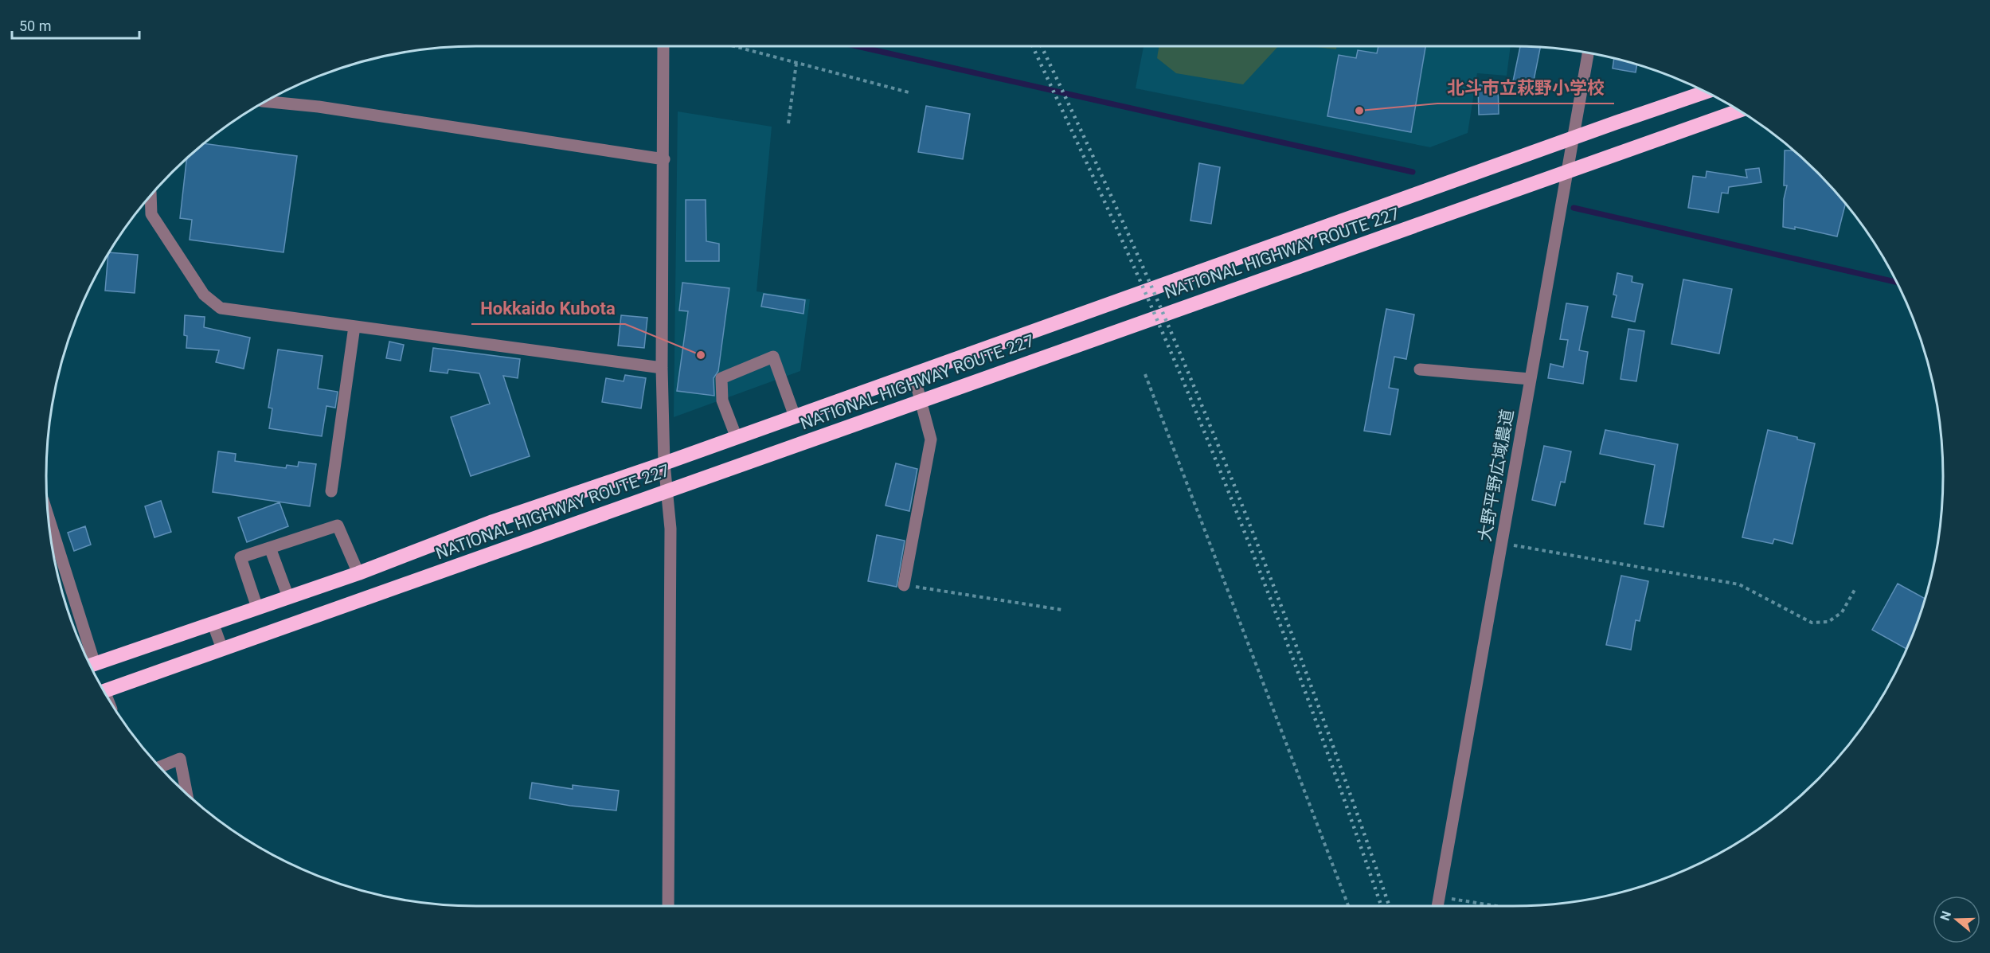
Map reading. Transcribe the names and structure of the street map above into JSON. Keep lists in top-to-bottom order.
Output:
{
  "streets": {
    "highway": ["NATIONAL HIGHWAY ROUTE 227"],
    "street": ["大野平野広域農道"]
  },
  "crossings": [
    ["NATIONAL HIGHWAY ROUTE 227", "大野平野広域農道"]
  ],
  "places": ["北斗市立萩野小学校", "Hokkaido Kubota"],
  "scale_bar": "50 m",
  "north": "left"
}
